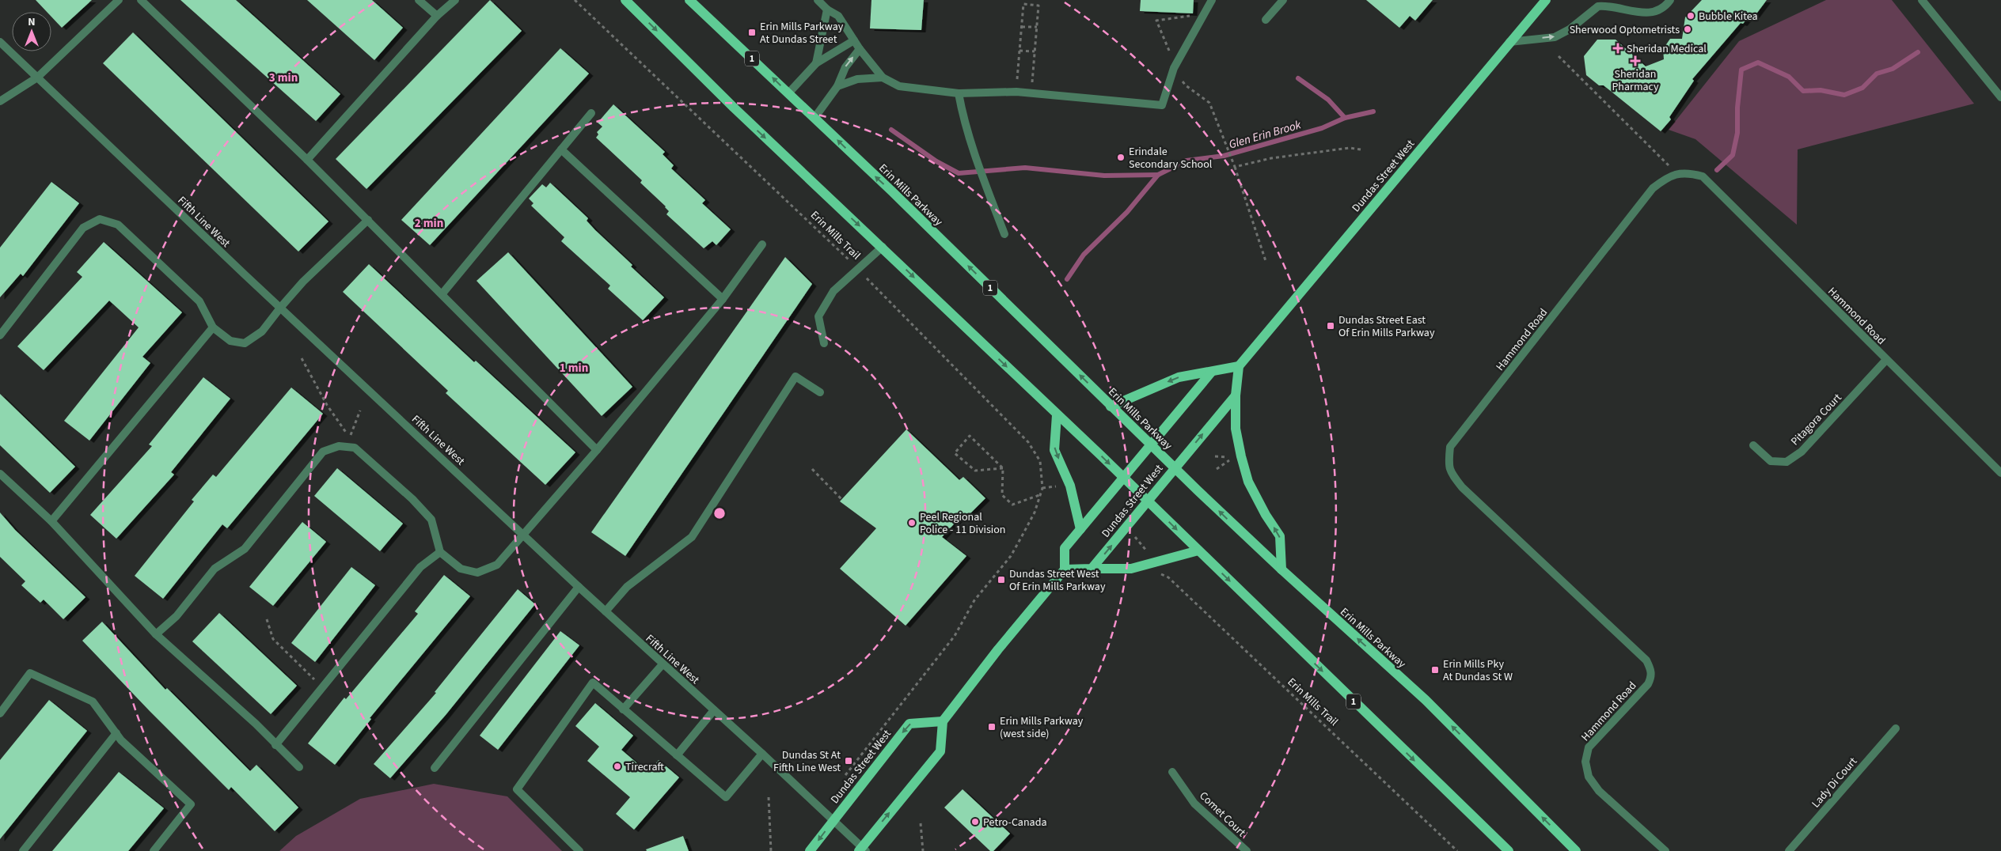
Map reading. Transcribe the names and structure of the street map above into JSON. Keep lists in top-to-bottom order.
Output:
{
  "streets": {
    "main road": ["1", "Dundas Street West", "Erin Mills Parkway"],
    "street": [
      "Fifth Line West",
      "Hammond Road",
      "Pitagora Court",
      "Lady Di Court",
      "Comet Court"
    ],
    "path": ["Erin Mills Trail"]
  },
  "crossings": [
    ["1", "Dundas Street West"],
    ["Dundas Street West", "Erin Mills Parkway"],
    ["Dundas Street West", "Fifth Line West"],
    ["Hammond Road", "Pitagora Court"]
  ],
  "water": ["Glen Erin Brook"],
  "places": {
    "other": [
      "Bubble Kitea",
      "Sherwood Optometrists",
      "Erindale Secondary School",
      "Peel Regional Police - 11 Division",
      "Tirecraft",
      "Petro-Canada"
    ],
    "transit": [
      "Erin Mills Parkway At Dundas Street",
      "Dundas Street East Of Erin Mills Parkway",
      "Dundas Street West Of Erin Mills Parkway",
      "Erin Mills Pky At Dundas St W",
      "Erin Mills Parkway (west side)",
      "Dundas St At Fifth Line West"
    ],
    "health": ["Sheridan Medical", "Sheridan Pharmacy"]
  },
  "north": "top",
  "rings": ["3 min", "2 min", "1 min"]
}
